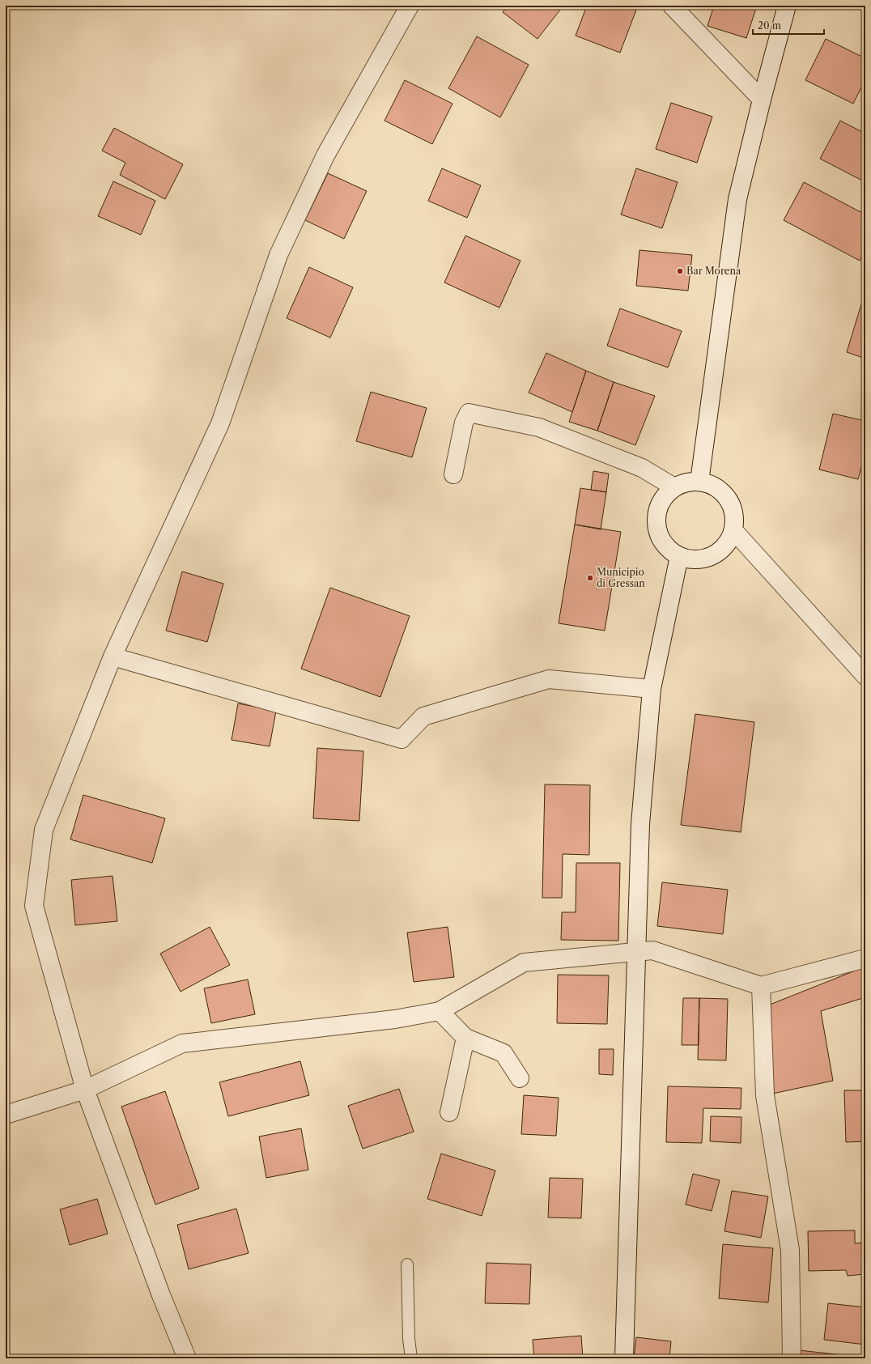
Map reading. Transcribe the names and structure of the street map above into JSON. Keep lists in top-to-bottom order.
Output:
{
  "places": ["Bar Morena", "Municipio di Gressan"],
  "scale_bar": "20 m"
}
